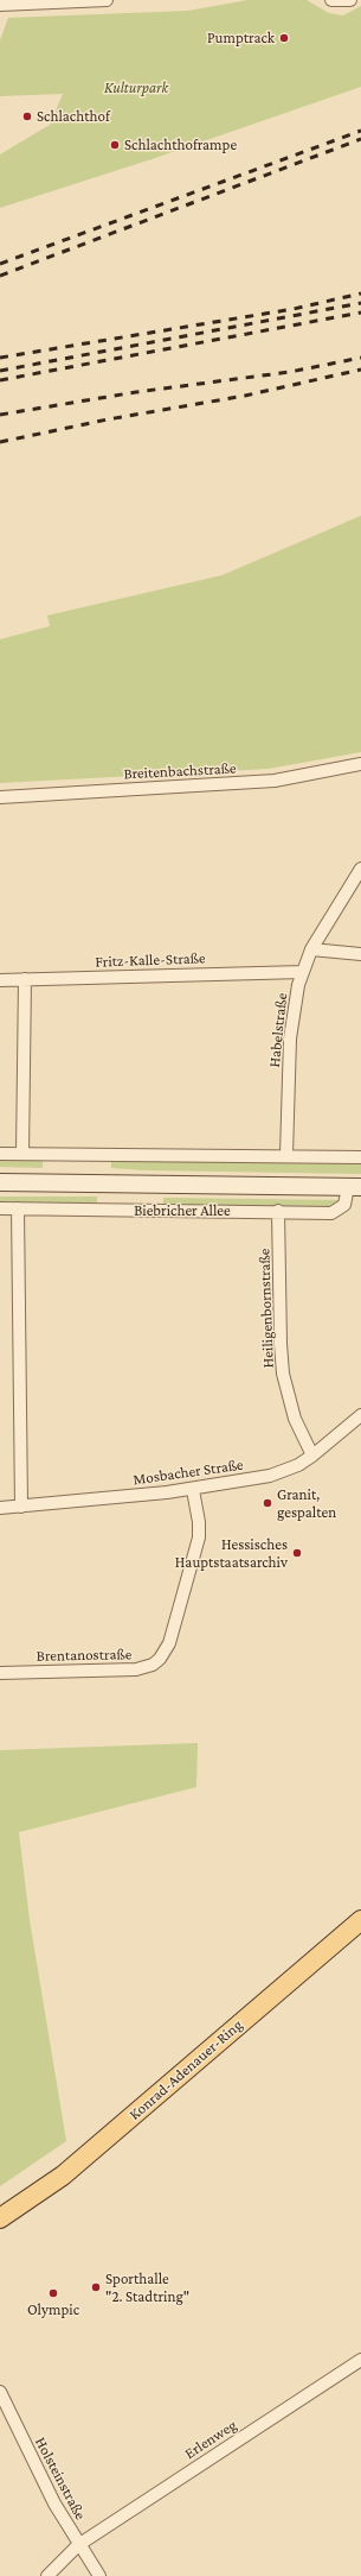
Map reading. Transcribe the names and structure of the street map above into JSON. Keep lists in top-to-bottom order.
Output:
{
  "streets": {
    "main road": ["Biebricher Allee", "Konrad-Adenauer-Ring"],
    "street": [
      "Breitenbachstraße",
      "Fritz-Kalle-Straße",
      "Habelstraße",
      "Heiligenbornstraße",
      "Mosbacher Straße",
      "Brentanostraße",
      "Erlenweg",
      "Holsteinstraße"
    ]
  },
  "crossings": [
    ["Fritz-Kalle-Straße", "Habelstraße"],
    ["Biebricher Allee", "Heiligenbornstraße"],
    ["Heiligenbornstraße", "Mosbacher Straße"],
    ["Mosbacher Straße", "Brentanostraße"],
    ["Erlenweg", "Holsteinstraße"]
  ],
  "parks": ["Kulturpark"],
  "places": [
    "Pumptrack",
    "Schlachthof",
    "Schlachthoframpe",
    "Granit, gespalten",
    "Hessisches Hauptstaatsarchiv",
    "Sporthalle \"2. Stadtring\"",
    "Olympic"
  ]
}
